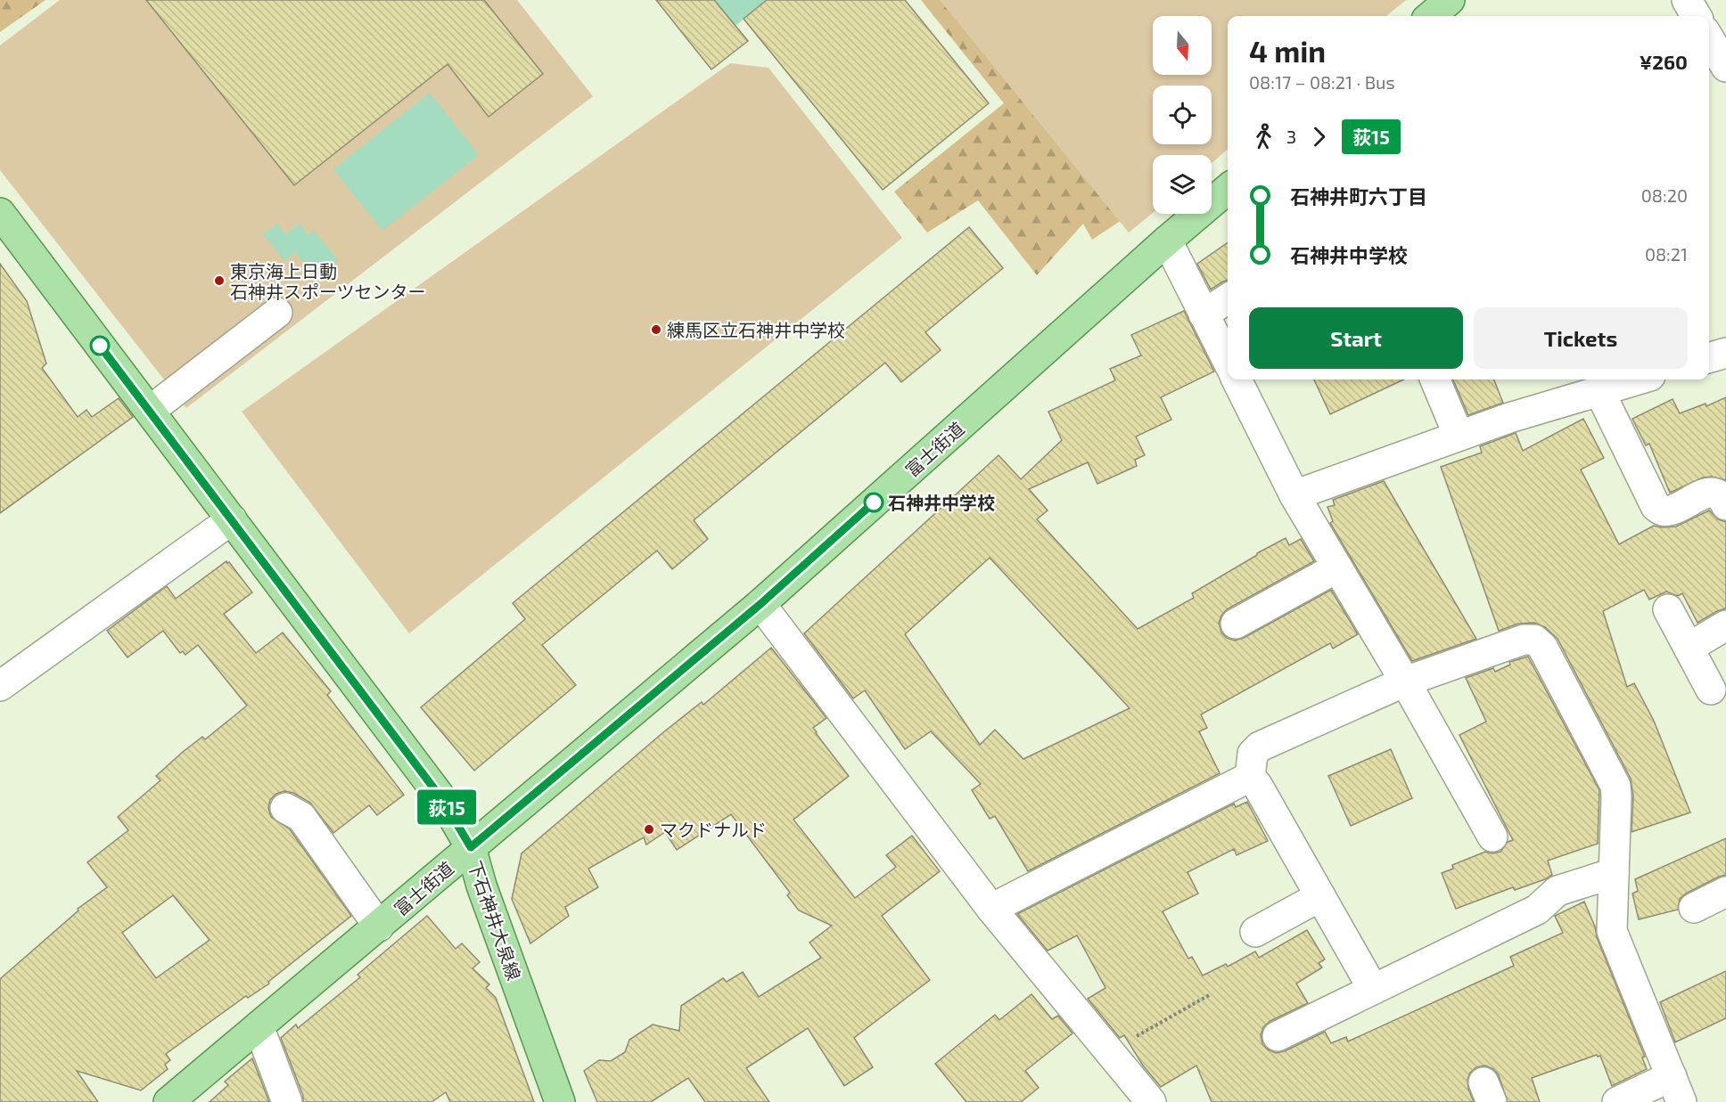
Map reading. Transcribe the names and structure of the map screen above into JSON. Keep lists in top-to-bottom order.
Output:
{
  "streets": {
    "main road": ["富士街道", "下石神井大泉線"]
  },
  "crossings": [
    ["富士街道", "下石神井大泉線"]
  ],
  "places": [
    "東京海上日動 石神井スポーツセンター",
    "練馬区立石神井中学校",
    "石神井中学校",
    "マクドナルド"
  ],
  "lines": ["bus line 荻15"],
  "north": "bottom",
  "page": {
    "on_map": "荻15",
    "heading": ["4 min", "08:17 – 08:21 · Bus", "¥260"],
    "legs": ["3", "荻15"],
    "list": [
      {
        "name": "石神井町六丁目",
        "value": "08:20"
      },
      {
        "name": "石神井中学校",
        "value": "08:21"
      }
    ],
    "buttons": ["Start", "Tickets"]
  }
}
